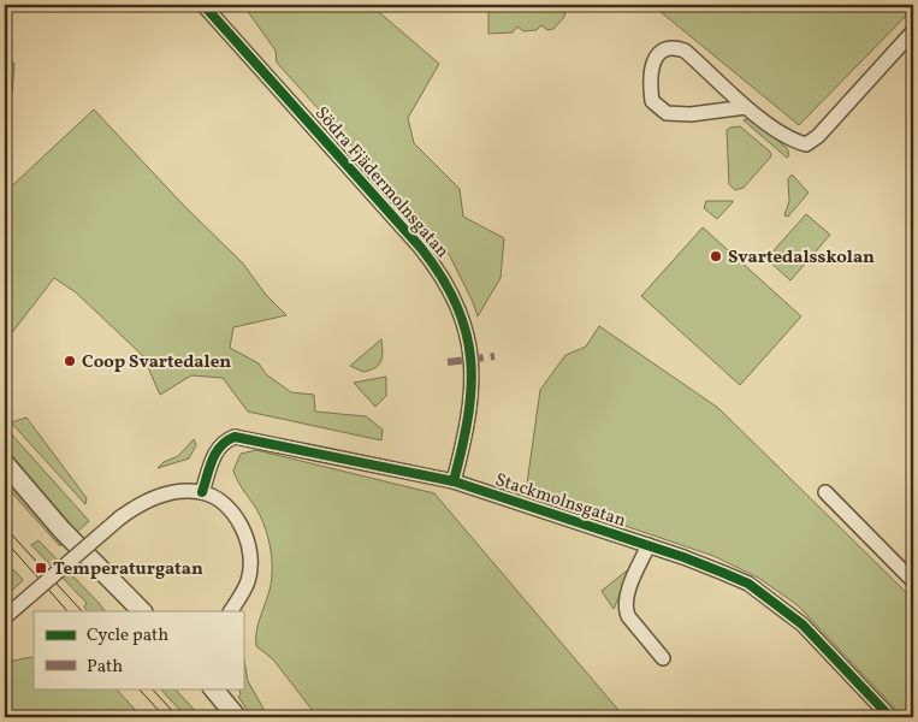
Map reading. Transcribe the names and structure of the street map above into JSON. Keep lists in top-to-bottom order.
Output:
{
  "streets": {
    "street": ["Södra Fjädermolnsgatan", "Stackmolnsgatan"]
  },
  "crossings": [
    ["Södra Fjädermolnsgatan", "Stackmolnsgatan"]
  ],
  "places": {
    "other": ["Svartedalsskolan", "Coop Svartedalen"],
    "transit": ["Temperaturgatan"]
  },
  "legend": ["Cycle path", "Path"]
}
